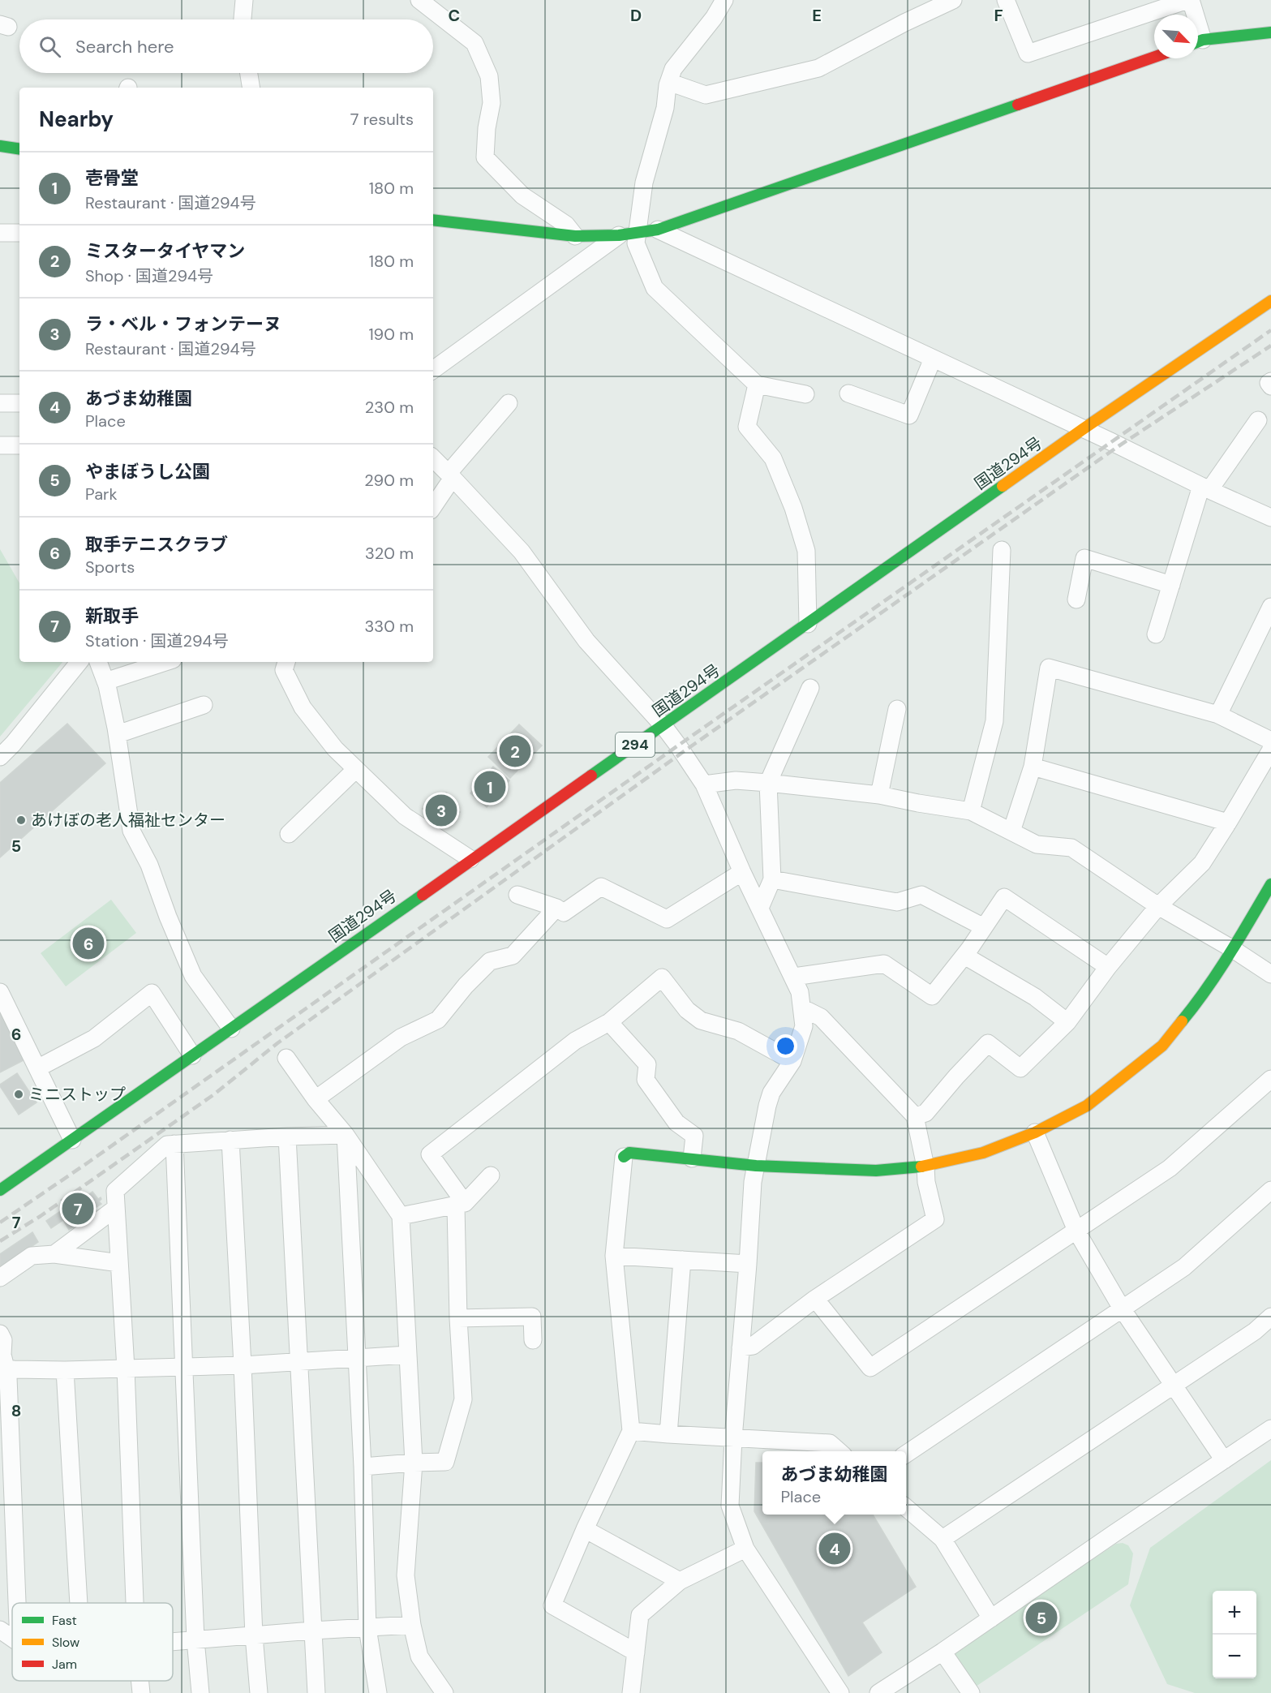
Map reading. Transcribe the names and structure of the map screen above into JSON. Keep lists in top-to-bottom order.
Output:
{
  "streets": {
    "main road": ["国道294号", "294"]
  },
  "places": ["あけぼの老人福祉センター", "ミニストップ"],
  "legend": ["Fast", "Slow", "Jam"],
  "north": "bottom right",
  "page": {
    "search": "Search here",
    "heading": ["Nearby", "7 results"],
    "list": [
      {
        "mark": "1",
        "name": "壱骨堂",
        "note": "Restaurant · 国道294号",
        "value": "180 m"
      },
      {
        "mark": "2",
        "name": "ミスタータイヤマン",
        "note": "Shop · 国道294号",
        "value": "180 m"
      },
      {
        "mark": "3",
        "name": "ラ・ベル・フォンテーヌ",
        "note": "Restaurant · 国道294号",
        "value": "190 m"
      },
      {
        "mark": "4",
        "name": "あづま幼稚園",
        "note": "Place",
        "value": "230 m"
      },
      {
        "mark": "5",
        "name": "やまぼうし公園",
        "note": "Park",
        "value": "290 m"
      },
      {
        "mark": "6",
        "name": "取手テニスクラブ",
        "note": "Sports",
        "value": "320 m"
      },
      {
        "mark": "7",
        "name": "新取手",
        "note": "Station · 国道294号",
        "value": "330 m"
      }
    ],
    "pins": [
      "2",
      "1",
      "3",
      "6",
      "7",
      "4",
      "5"
    ],
    "popup": ["あづま幼稚園", "Place"],
    "map_buttons": ["+", "−"]
  },
  "grid": {
    "columns": [
      "C",
      "D",
      "E",
      "F"
    ],
    "rows": [
      "5",
      "6",
      "7",
      "8"
    ]
  }
}
